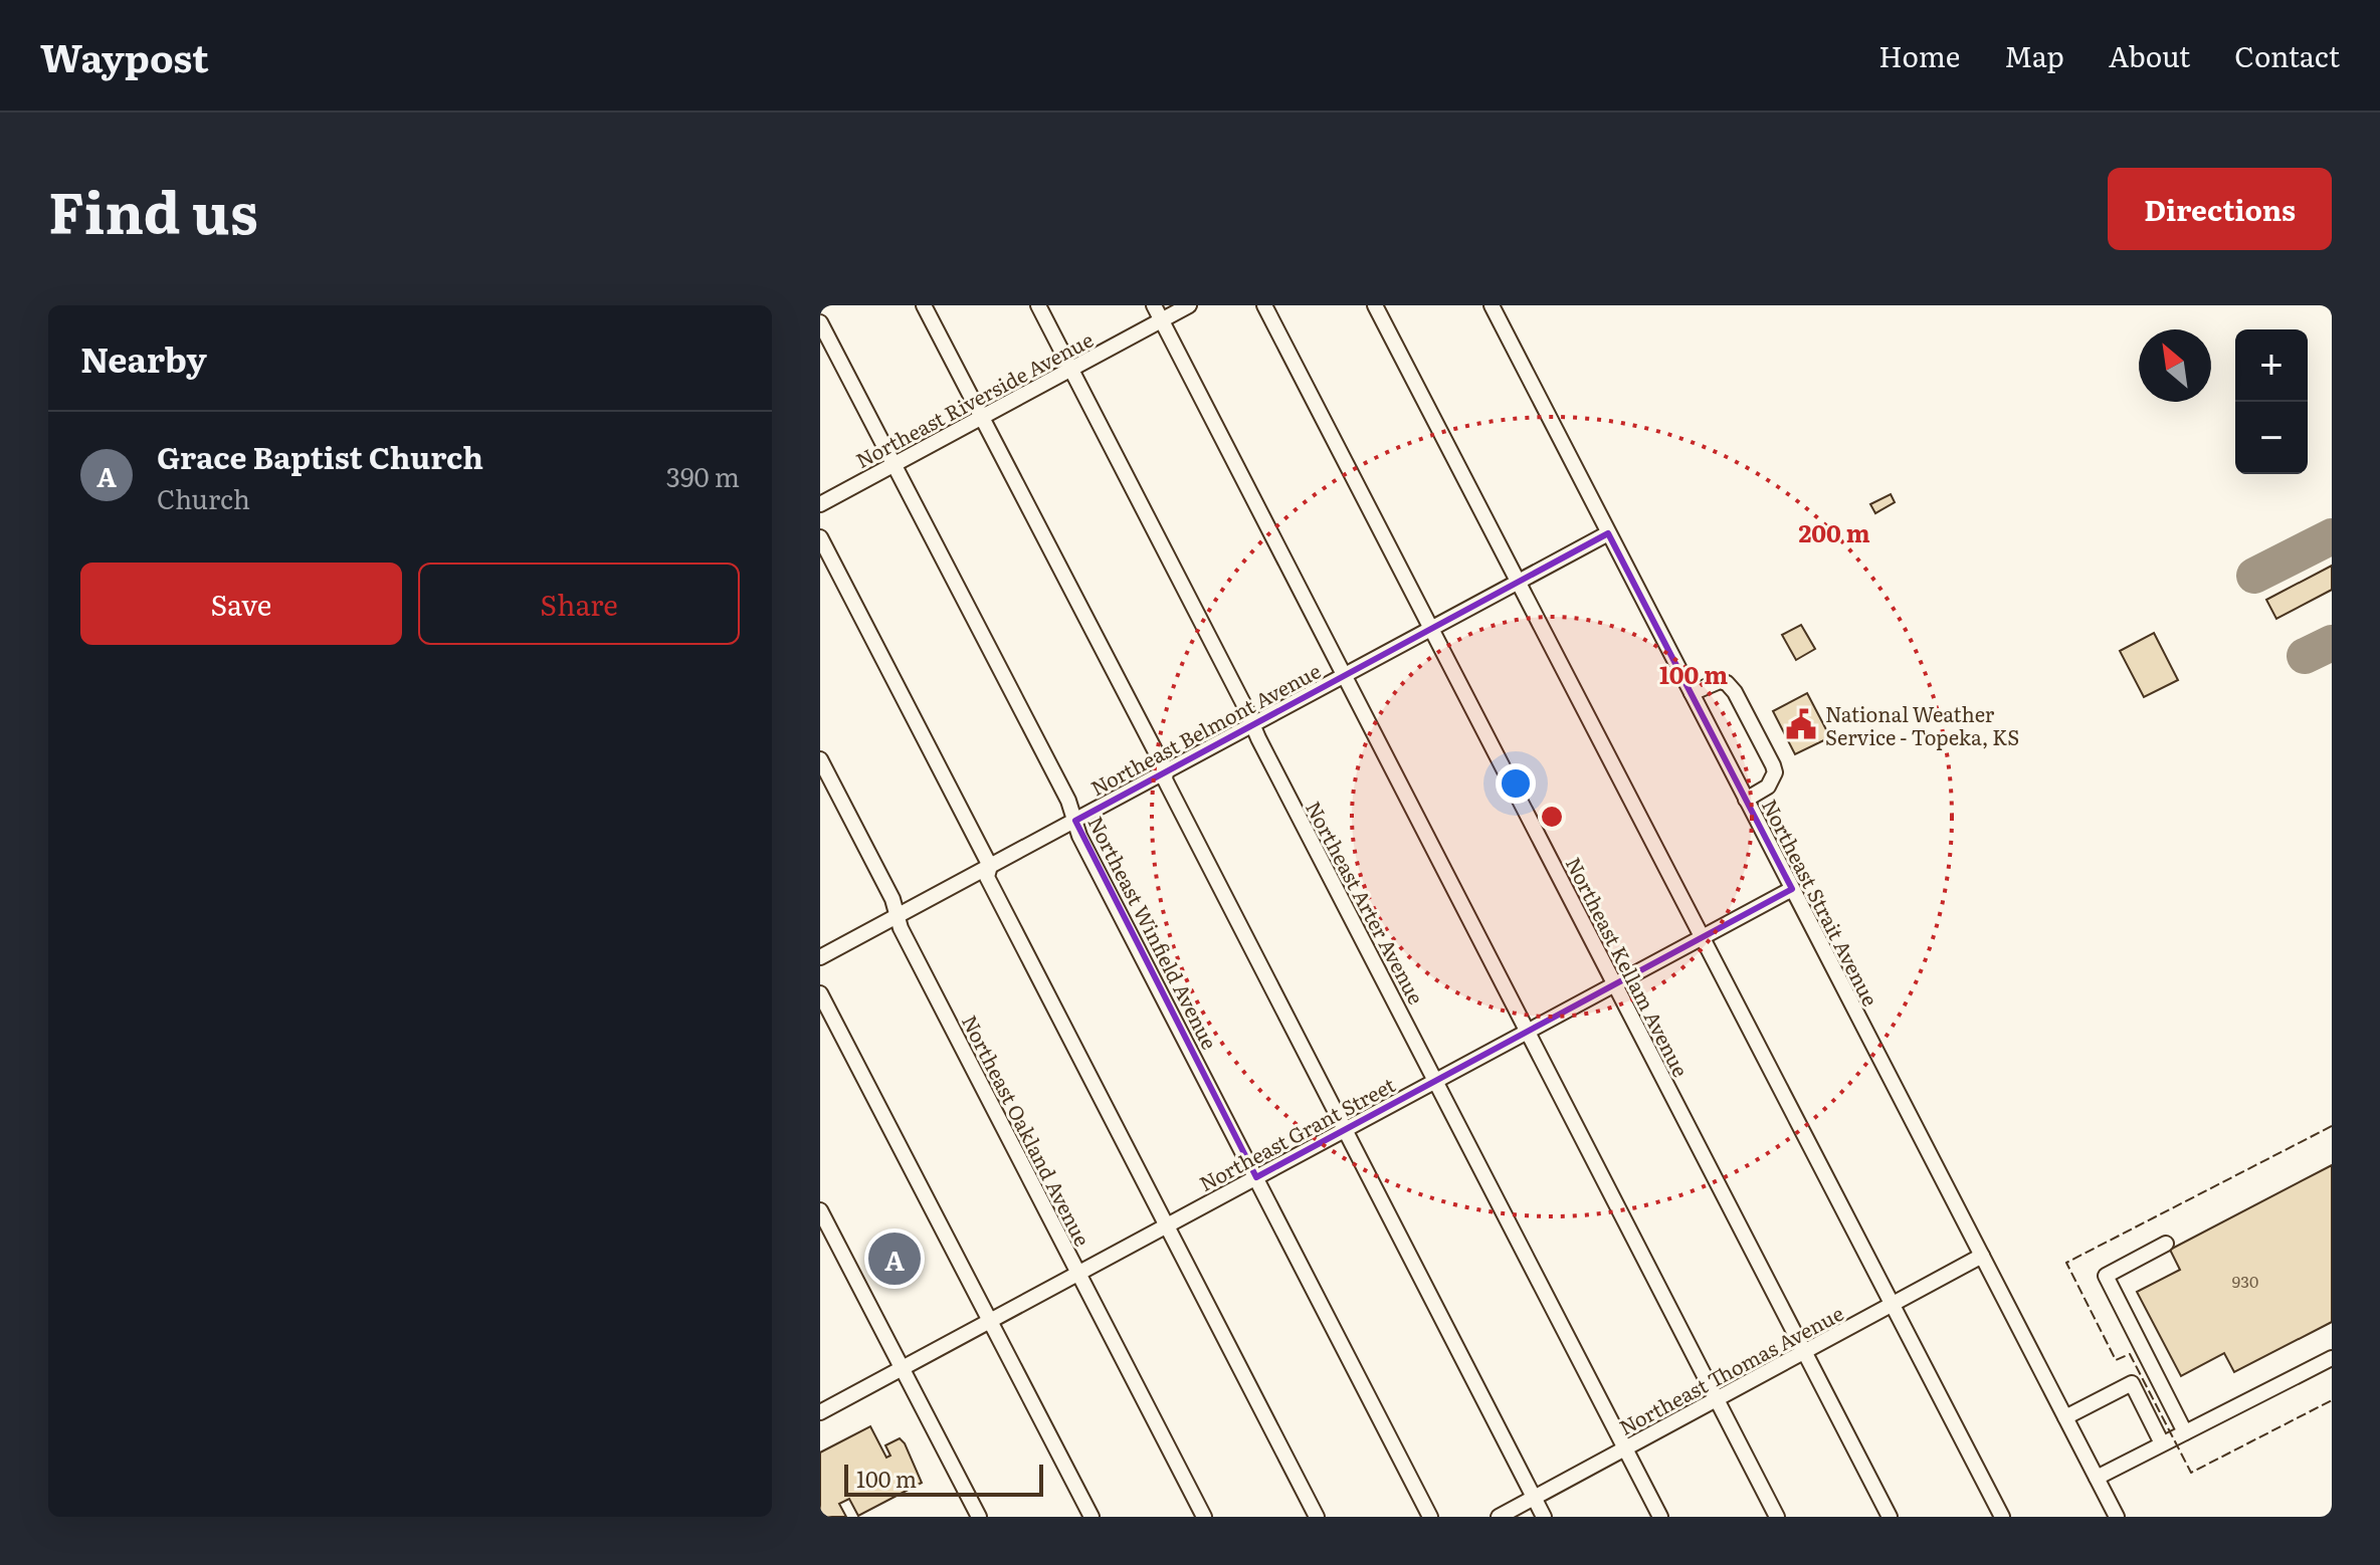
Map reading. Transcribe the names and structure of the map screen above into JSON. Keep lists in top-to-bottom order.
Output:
{
  "streets": {
    "street": [
      "Northeast Riverside Avenue",
      "Northeast Belmont Avenue",
      "Northeast Arter Avenue",
      "Northeast Strait Avenue",
      "Northeast Winfield Avenue",
      "Northeast Kellam Avenue",
      "Northeast Oakland Avenue",
      "Northeast Grant Street",
      "Northeast Thomas Avenue"
    ]
  },
  "crossings": [
    ["Northeast Riverside Avenue", "Northeast Arter Avenue"],
    ["Northeast Riverside Avenue", "Northeast Winfield Avenue"],
    ["Northeast Belmont Avenue", "Northeast Arter Avenue"],
    ["Northeast Belmont Avenue", "Northeast Strait Avenue"],
    ["Northeast Belmont Avenue", "Northeast Winfield Avenue"],
    ["Northeast Belmont Avenue", "Northeast Kellam Avenue"],
    ["Northeast Belmont Avenue", "Northeast Oakland Avenue"],
    ["Northeast Arter Avenue", "Northeast Grant Street"],
    ["Northeast Arter Avenue", "Northeast Thomas Avenue"],
    ["Northeast Strait Avenue", "Northeast Grant Street"],
    ["Northeast Strait Avenue", "Northeast Thomas Avenue"],
    ["Northeast Winfield Avenue", "Northeast Grant Street"],
    ["Northeast Kellam Avenue", "Northeast Grant Street"],
    ["Northeast Kellam Avenue", "Northeast Thomas Avenue"],
    ["Northeast Oakland Avenue", "Northeast Grant Street"]
  ],
  "places": {
    "public building": ["National Weather Service - Topeka, KS"]
  },
  "house_numbers": ["930"],
  "scale_bar": "100 m",
  "north": "top left",
  "page": {
    "header": "Waypost",
    "nav": [
      "Home",
      "Map",
      "About",
      "Contact"
    ],
    "title": "Find us",
    "buttons": [
      "Directions",
      ["Save", "Share"]
    ],
    "heading": "Nearby",
    "map_buttons": ["+", "−"],
    "list": [
      {
        "mark": "A",
        "name": "Grace Baptist Church",
        "note": "Church",
        "value": "390 m"
      }
    ],
    "pins": "A",
    "scale": "100 m"
  },
  "rings": ["200 m", "100 m"]
}
